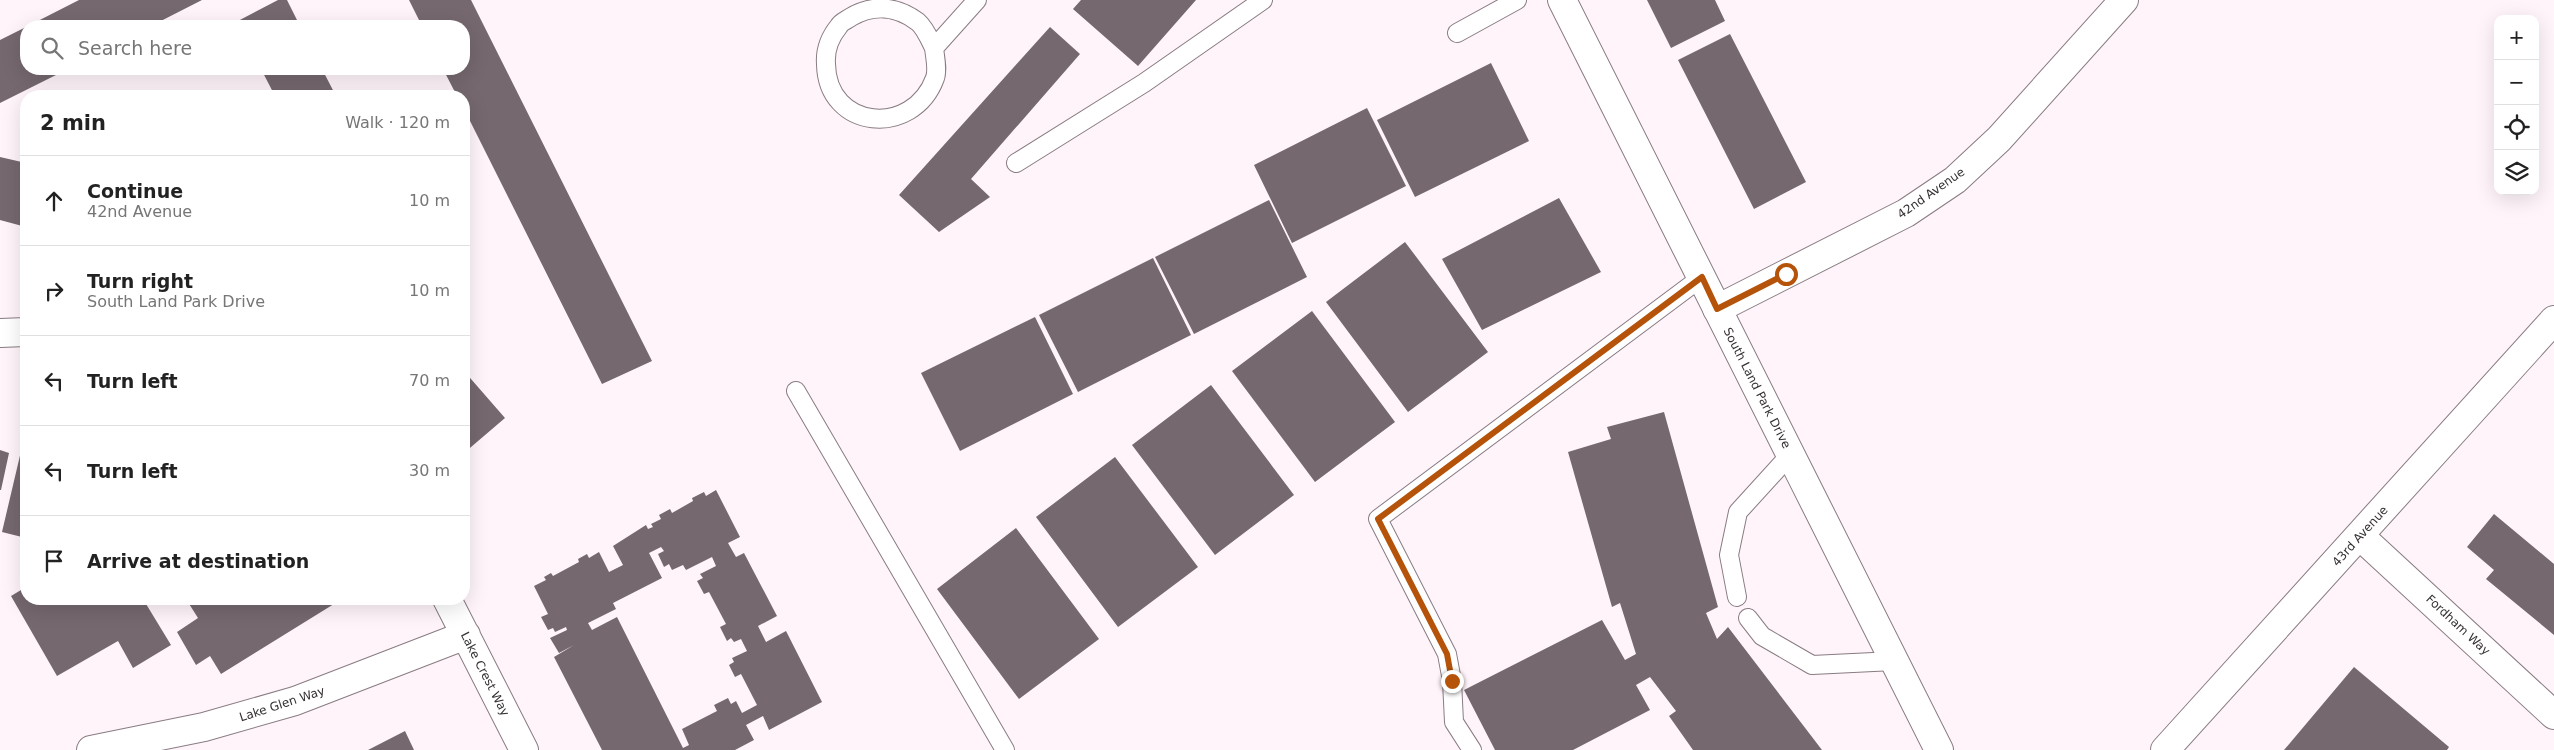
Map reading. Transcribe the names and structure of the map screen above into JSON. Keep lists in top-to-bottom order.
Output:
{
  "streets": {
    "street": [
      "42nd Avenue",
      "South Land Park Drive",
      "43rd Avenue",
      "Fordham Way",
      "Lake Crest Way",
      "Lake Glen Way"
    ]
  },
  "crossings": [
    ["42nd Avenue", "South Land Park Drive"],
    ["43rd Avenue", "Fordham Way"],
    ["Lake Crest Way", "Lake Glen Way"]
  ],
  "page": {
    "map_buttons": ["+", "−"],
    "search": "Search here",
    "heading": ["2 min", "Walk · 120 m"],
    "list": [
      ["Continue", "42nd Avenue", "10 m"],
      ["Turn right", "South Land Park Drive", "10 m"],
      ["Turn left", "70 m"],
      ["Turn left", "30 m"],
      "Arrive at destination"
    ]
  }
}
